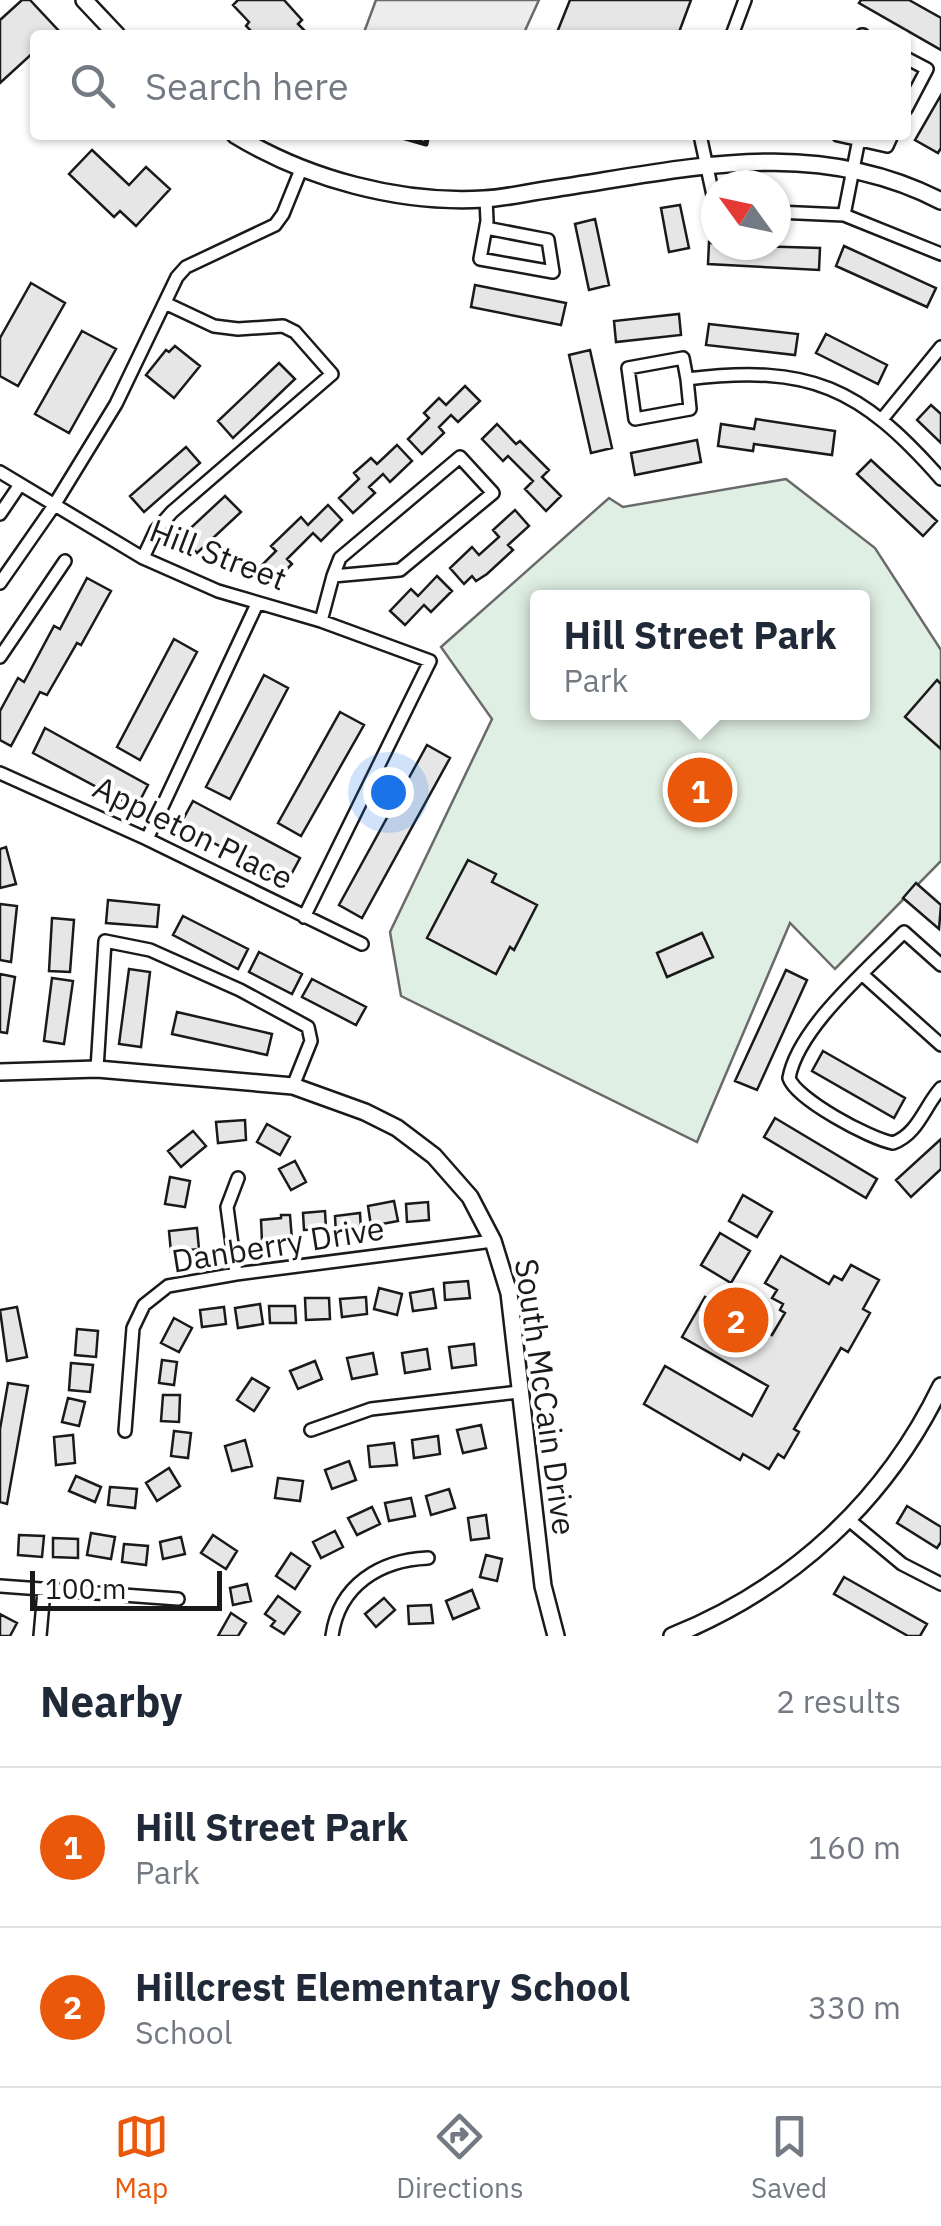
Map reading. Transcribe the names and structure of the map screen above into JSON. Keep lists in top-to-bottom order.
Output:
{
  "streets": {
    "street": [
      "Hill Street",
      "Appleton Place",
      "Danberry Drive",
      "South McCain Drive"
    ]
  },
  "crossings": [
    ["Hill Street", "Appleton Place"],
    ["Danberry Drive", "South McCain Drive"]
  ],
  "scale_bar": "100 m",
  "north": "top left",
  "page": {
    "search": "Search here",
    "popup": ["Hill Street Park", "Park"],
    "pins": ["1", "2"],
    "scale": "100 m",
    "heading": ["Nearby", "2 results"],
    "list": [
      {
        "mark": "1",
        "name": "Hill Street Park",
        "note": "Park",
        "value": "160 m"
      },
      {
        "mark": "2",
        "name": "Hillcrest Elementary School",
        "note": "School",
        "value": "330 m"
      }
    ],
    "nav": ["Map", "Directions", "Saved"]
  }
}
